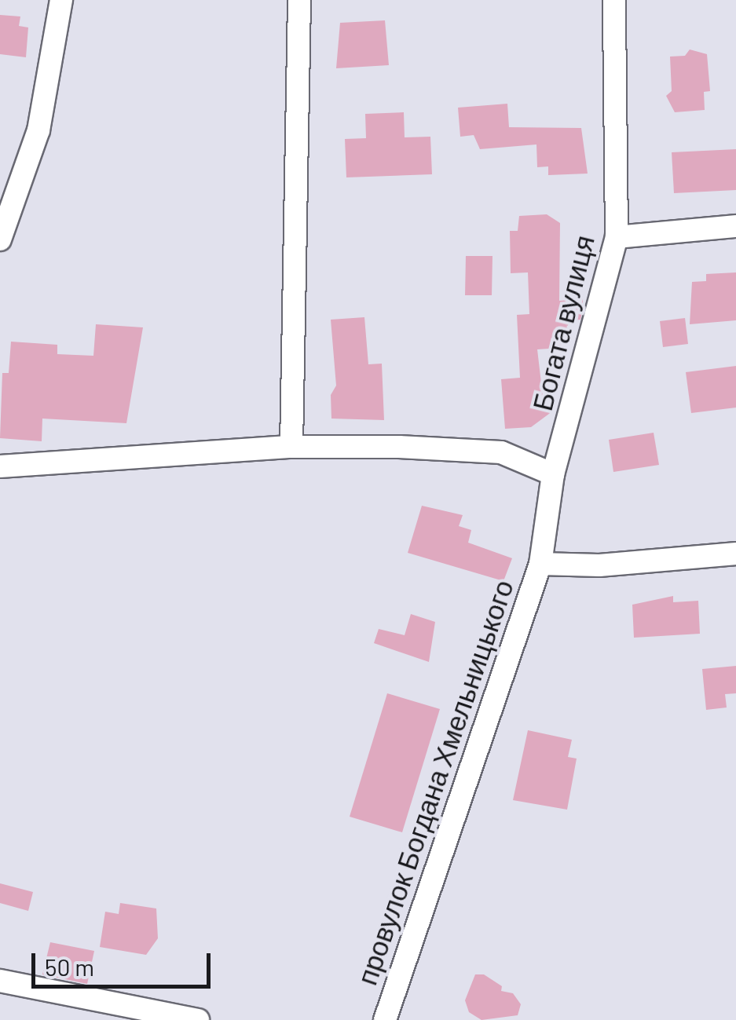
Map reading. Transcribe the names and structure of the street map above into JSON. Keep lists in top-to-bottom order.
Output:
{
  "streets": {
    "street": ["Богата вулиця", "провулок Богдана Хмельницького"]
  },
  "crossings": [
    ["Богата вулиця", "провулок Богдана Хмельницького"]
  ],
  "scale_bar": "50 m"
}
